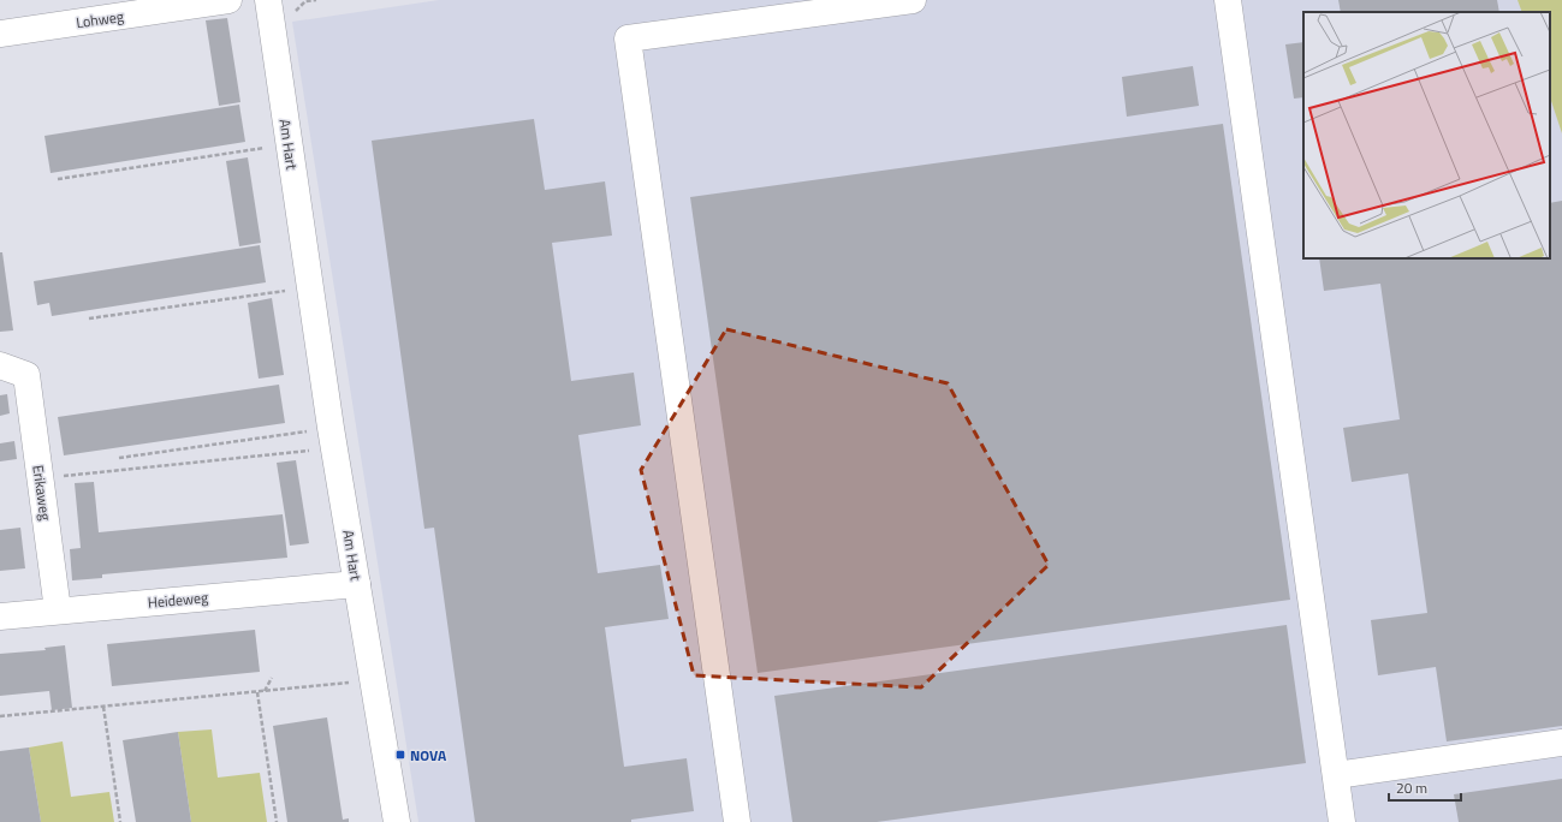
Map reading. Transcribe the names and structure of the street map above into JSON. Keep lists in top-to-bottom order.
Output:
{
  "streets": {
    "street": [
      "Lohweg",
      "Am Hart",
      "Erikaweg",
      "Heideweg"
    ]
  },
  "crossings": [
    ["Am Hart", "Heideweg"],
    ["Erikaweg", "Heideweg"]
  ],
  "places": {
    "transit": ["NOVA"]
  },
  "scale_bar": "20 m"
}
